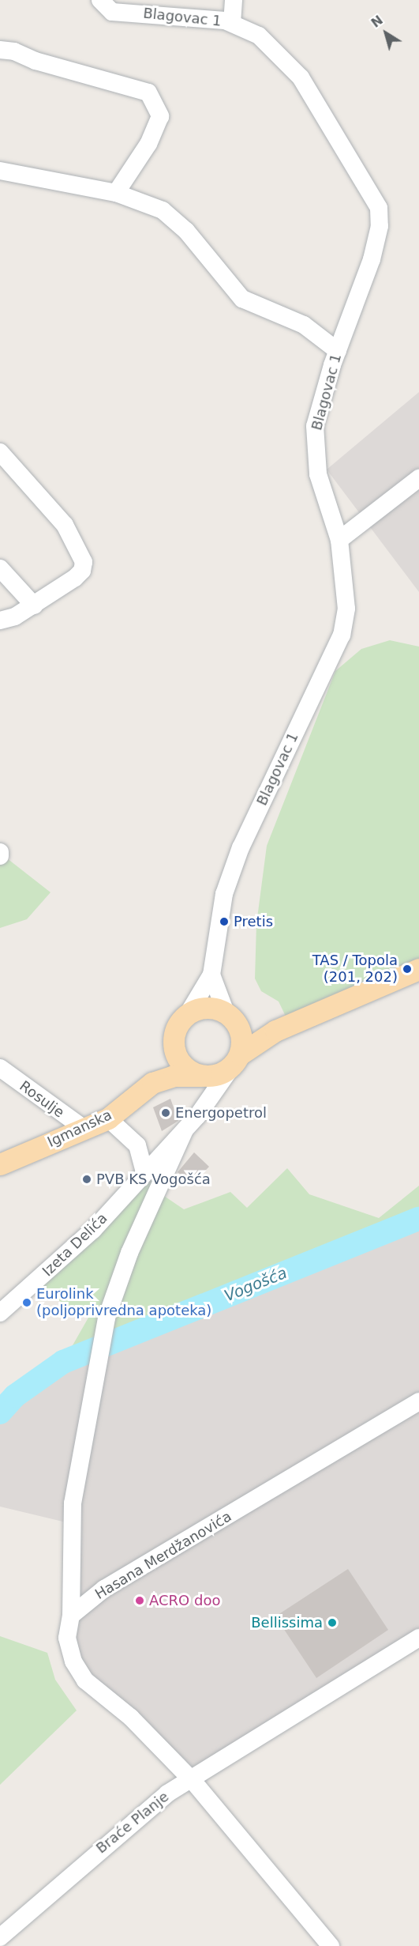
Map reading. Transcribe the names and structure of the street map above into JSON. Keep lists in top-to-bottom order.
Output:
{
  "streets": {
    "main road": ["Igmanska"],
    "street": [
      "Blagovac 1",
      "Rosulje",
      "Izeta Delića",
      "Hasana Merdžanovića",
      "Braće Planje"
    ]
  },
  "crossings": [
    ["Blagovac 1", "Igmanska"],
    ["Blagovac 1", "Izeta Delića"],
    ["Rosulje", "Igmanska"],
    ["Igmanska", "Izeta Delića"]
  ],
  "water": ["Vogošća"],
  "places": [
    "Pretis",
    "TAS / Topola (201, 202)",
    "Energopetrol",
    "PVB KS Vogošća",
    "Eurolink (poljoprivredna apoteka)",
    "ACRO doo",
    "Bellissima"
  ],
  "north": "top left"
}
